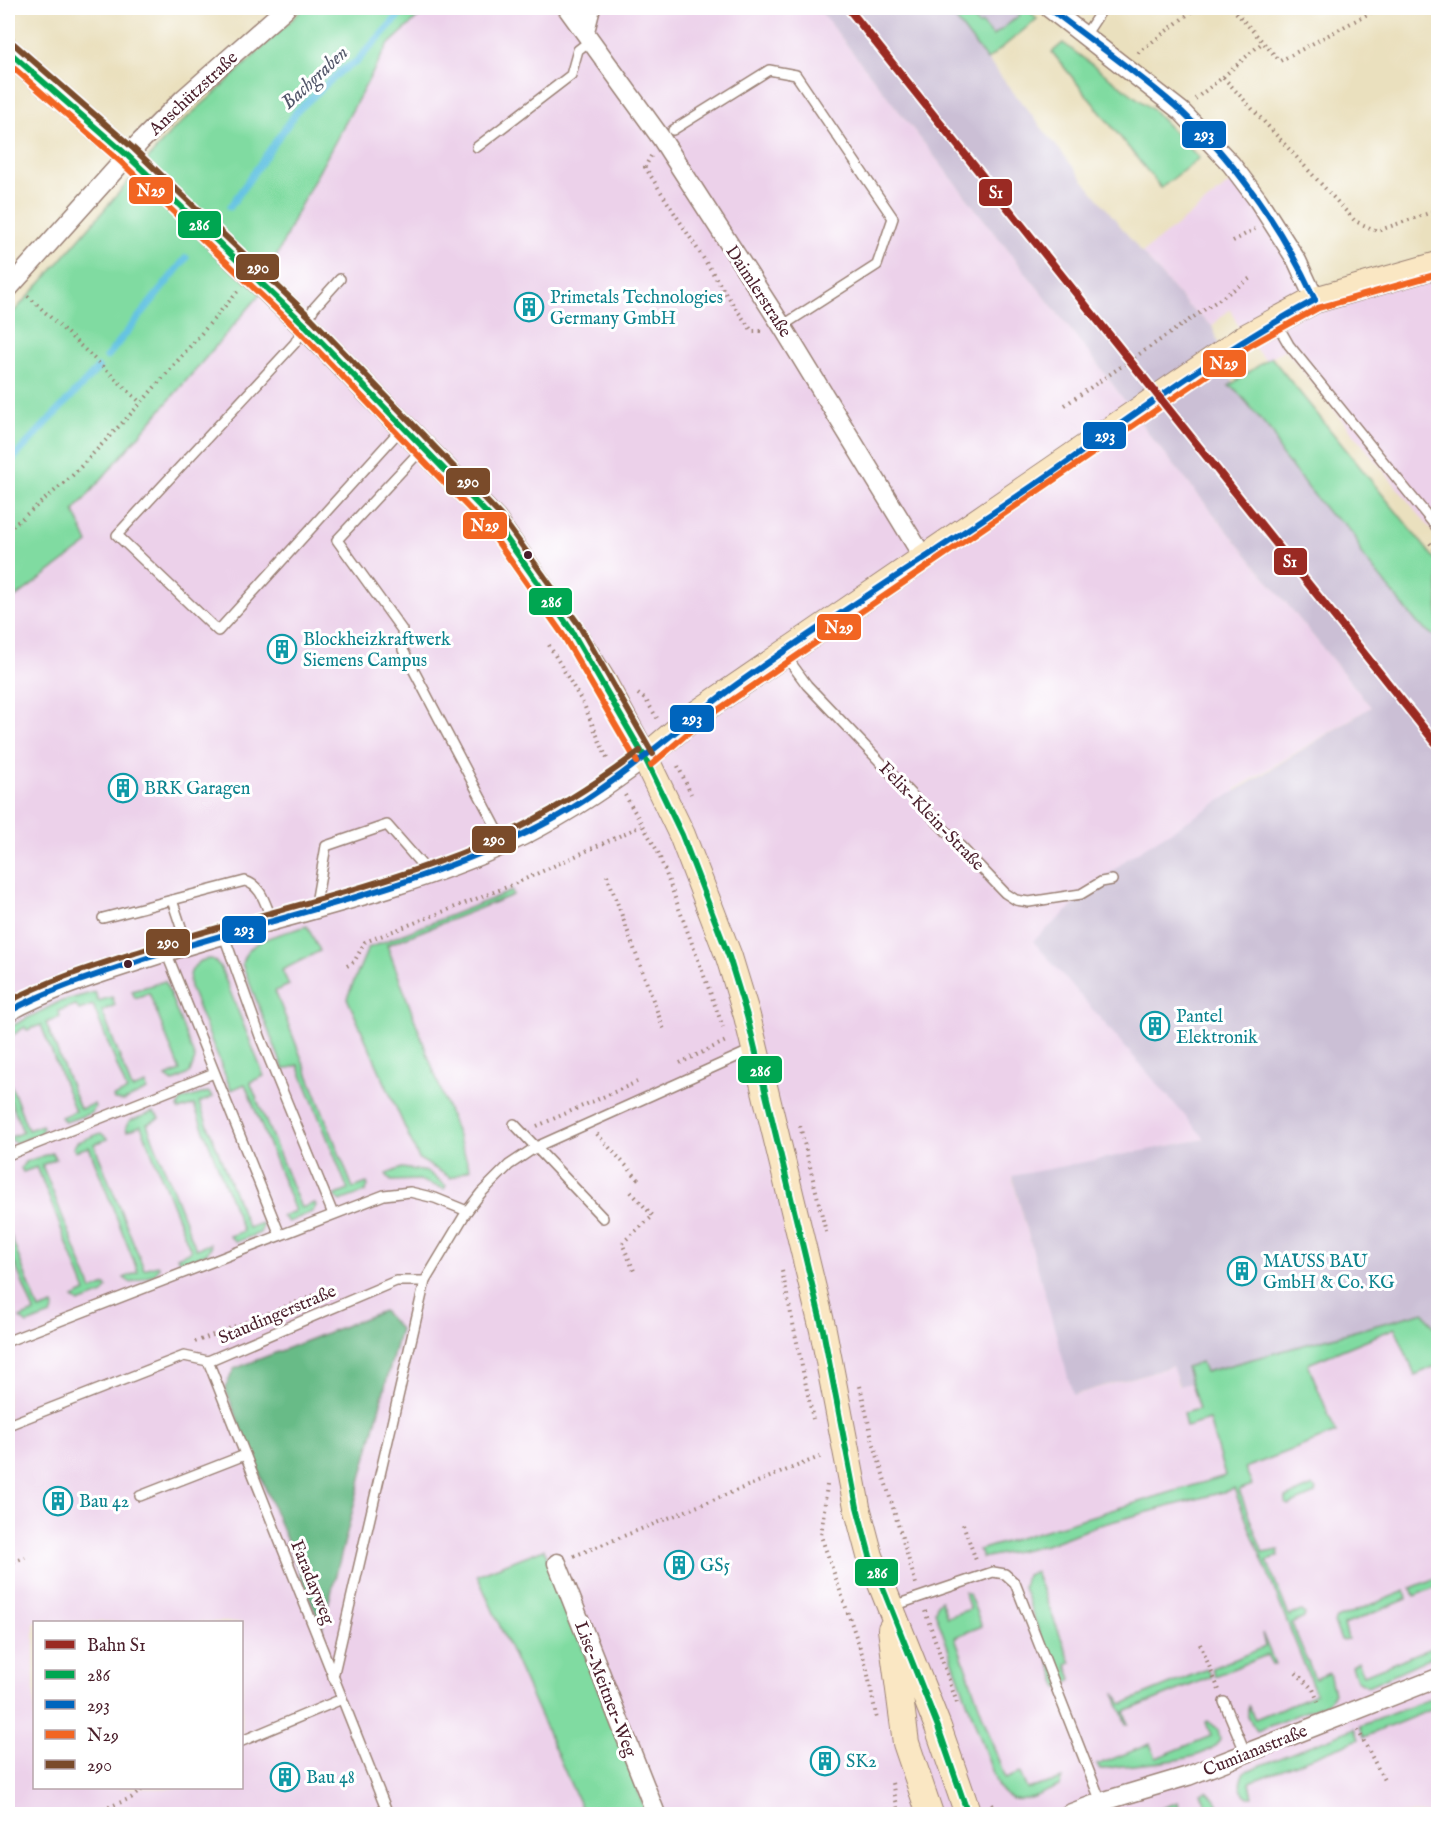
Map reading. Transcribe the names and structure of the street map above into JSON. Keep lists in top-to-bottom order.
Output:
{
  "streets": {
    "street": [
      "Anschützstraße",
      "Daimlerstraße",
      "Lise-Meitner-Weg",
      "Cumianastraße"
    ],
    "lane": ["Felix-Klein-Straße", "Staudingerstraße", "Faradayweg"]
  },
  "crossings": [
    ["Staudingerstraße", "Faradayweg"]
  ],
  "water": ["Bachgraben"],
  "places": {
    "building": [
      "Primetals Technologies Germany GmbH",
      "Blockheizkraftwerk Siemens Campus",
      "BRK Garagen",
      "Pantel Elektronik",
      "MAUSS BAU GmbH & Co. KG",
      "Bau 42",
      "GS5",
      "SK2",
      "Bau 48"
    ]
  },
  "lines": [
    "rail line S1",
    "transit line 293",
    "transit line 290",
    "transit line 286",
    "transit line N29"
  ],
  "legend": [
    "Bahn S1",
    "286",
    "293",
    "N29",
    "290"
  ]
}
